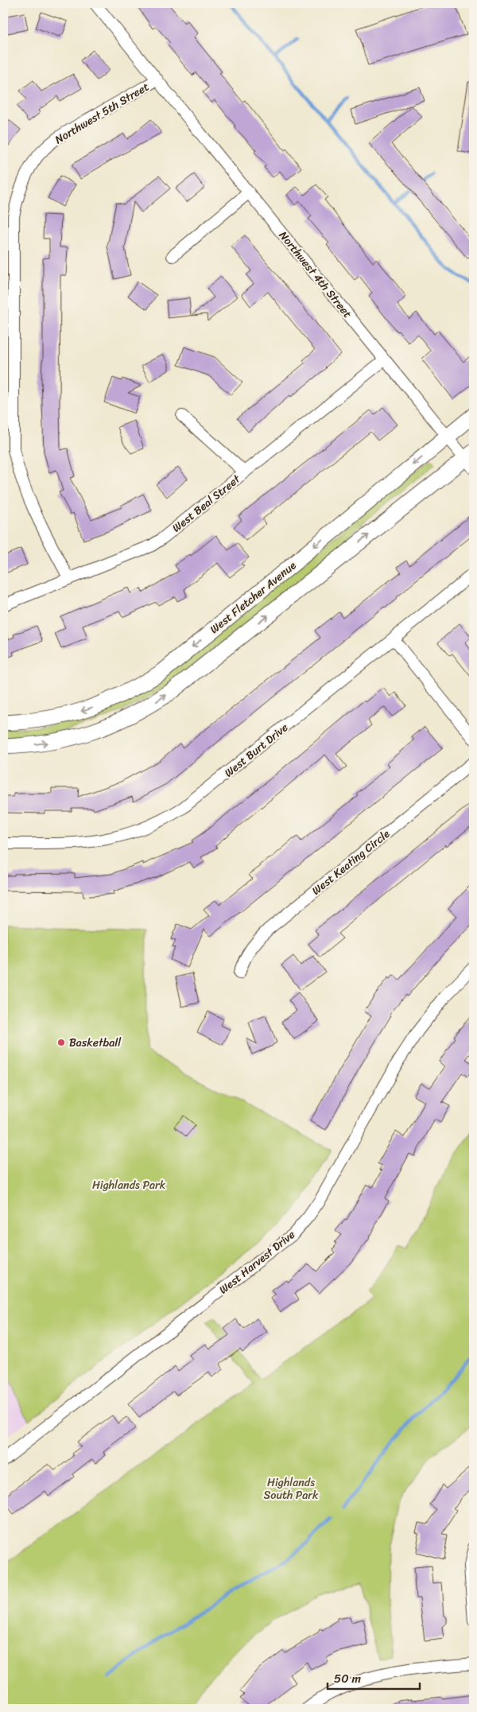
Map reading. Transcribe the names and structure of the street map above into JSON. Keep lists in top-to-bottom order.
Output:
{
  "streets": {
    "main road": ["West Fletcher Avenue"],
    "street": [
      "Northwest 5th Street",
      "Northwest 4th Street",
      "West Beal Street",
      "West Burt Drive",
      "West Keating Circle",
      "West Harvest Drive"
    ]
  },
  "crossings": [
    ["Northwest 5th Street", "Northwest 4th Street"],
    ["Northwest 5th Street", "West Beal Street"],
    ["Northwest 4th Street", "West Beal Street"],
    ["Northwest 4th Street", "West Fletcher Avenue"]
  ],
  "parks": ["Highlands Park", "Highlands South Park"],
  "places": ["Basketball"],
  "scale_bar": "50 m"
}
